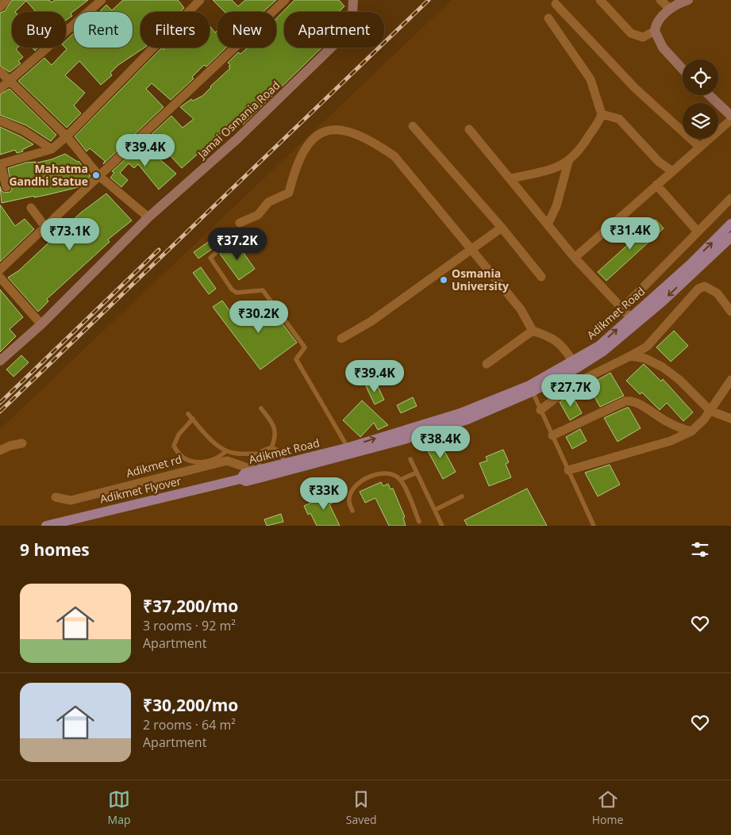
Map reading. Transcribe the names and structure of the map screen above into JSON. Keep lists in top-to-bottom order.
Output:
{
  "streets": {
    "main road": ["Adikmet Road", "Adikmet Flyover"],
    "street": ["Jamai Osmania Road", "Adikmet rd"]
  },
  "crossings": [
    ["Adikmet Road", "Adikmet rd"],
    ["Adikmet Road", "Adikmet Flyover"]
  ],
  "places": ["Mahatma Gandhi Statue", "Osmania University"],
  "page": {
    "chip": [
      "Buy",
      "Rent",
      "Filters",
      "New",
      "Apartment"
    ],
    "price": [
      "₹39.4K",
      "₹31.4K",
      "₹73.1K",
      "₹37.2K",
      "₹30.2K",
      "₹39.4K",
      "₹27.7K",
      "₹38.4K",
      "₹33K"
    ],
    "heading": "9 homes",
    "list": [
      {
        "name": "₹37,200/mo",
        "note": "3 rooms · 92 m² · Apartment"
      },
      {
        "name": "₹30,200/mo",
        "note": "2 rooms · 64 m² · Apartment"
      }
    ],
    "tabs": ["Map", "Saved", "Home"]
  }
}
